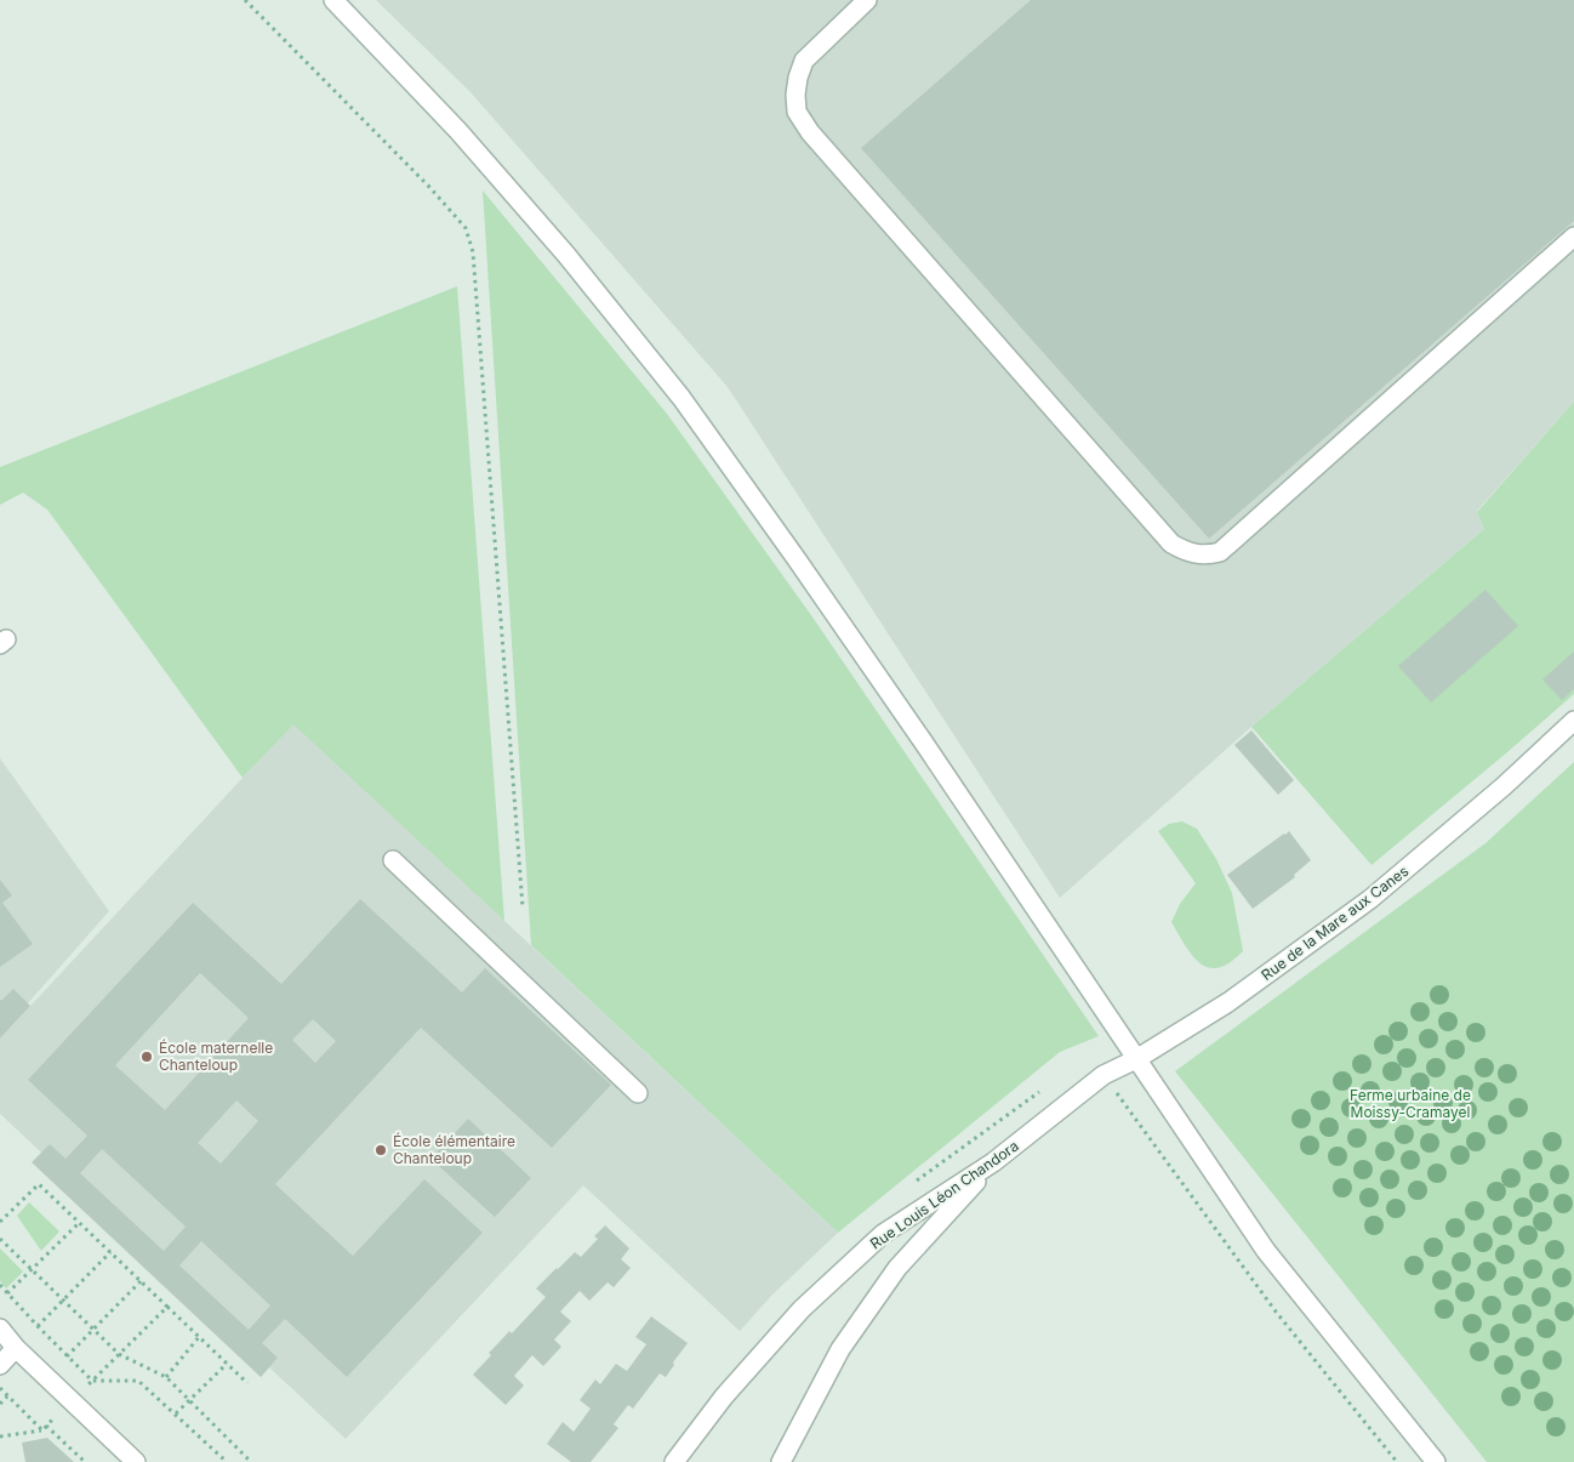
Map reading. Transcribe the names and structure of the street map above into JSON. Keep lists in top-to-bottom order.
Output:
{
  "streets": {
    "street": ["Rue de la Mare aux Canes", "Rue Louis Léon Chandora"]
  },
  "crossings": [
    ["Rue de la Mare aux Canes", "Rue Louis Léon Chandora"]
  ],
  "parks": ["Ferme urbaine de Moissy-Cramayel"],
  "places": ["École maternelle Chanteloup", "École élémentaire Chanteloup"]
}
